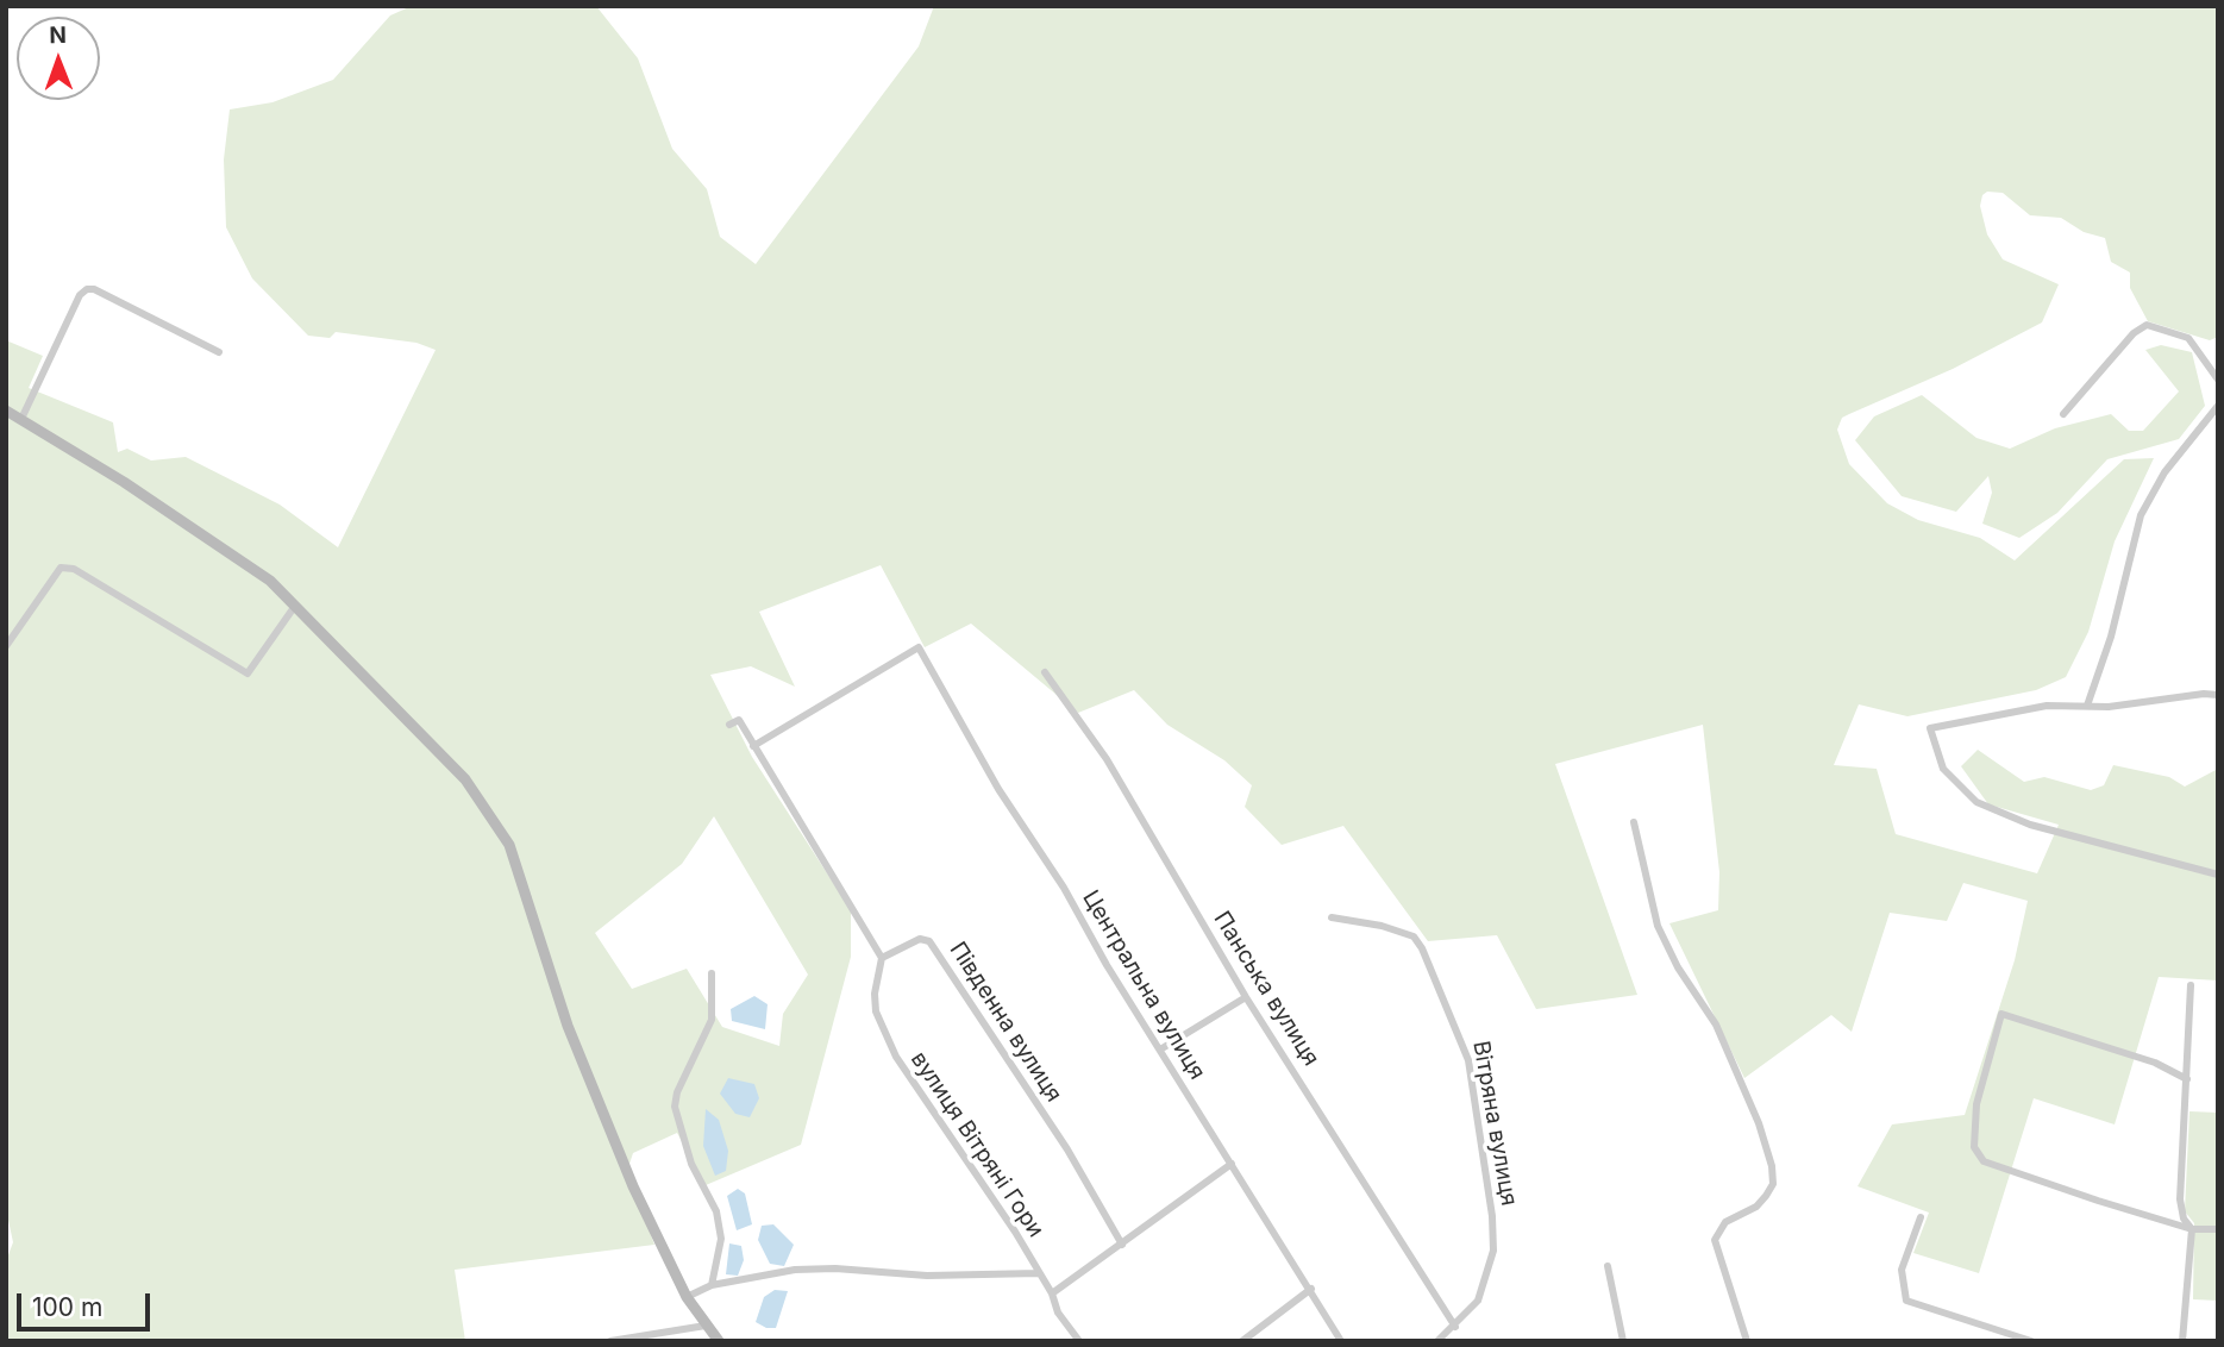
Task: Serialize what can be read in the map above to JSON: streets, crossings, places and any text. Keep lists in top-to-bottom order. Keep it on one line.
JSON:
{"streets":{"street":["Центральна вулиця","Панська вулиця","Південна вулиця","Вітряна вулиця","вулиця Вітряні Гори"]},"crossings":[["Панська вулиця","Вітряна вулиця"],["Південна вулиця","вулиця Вітряні Гори"]],"scale_bar":"100 m","north":"top"}
